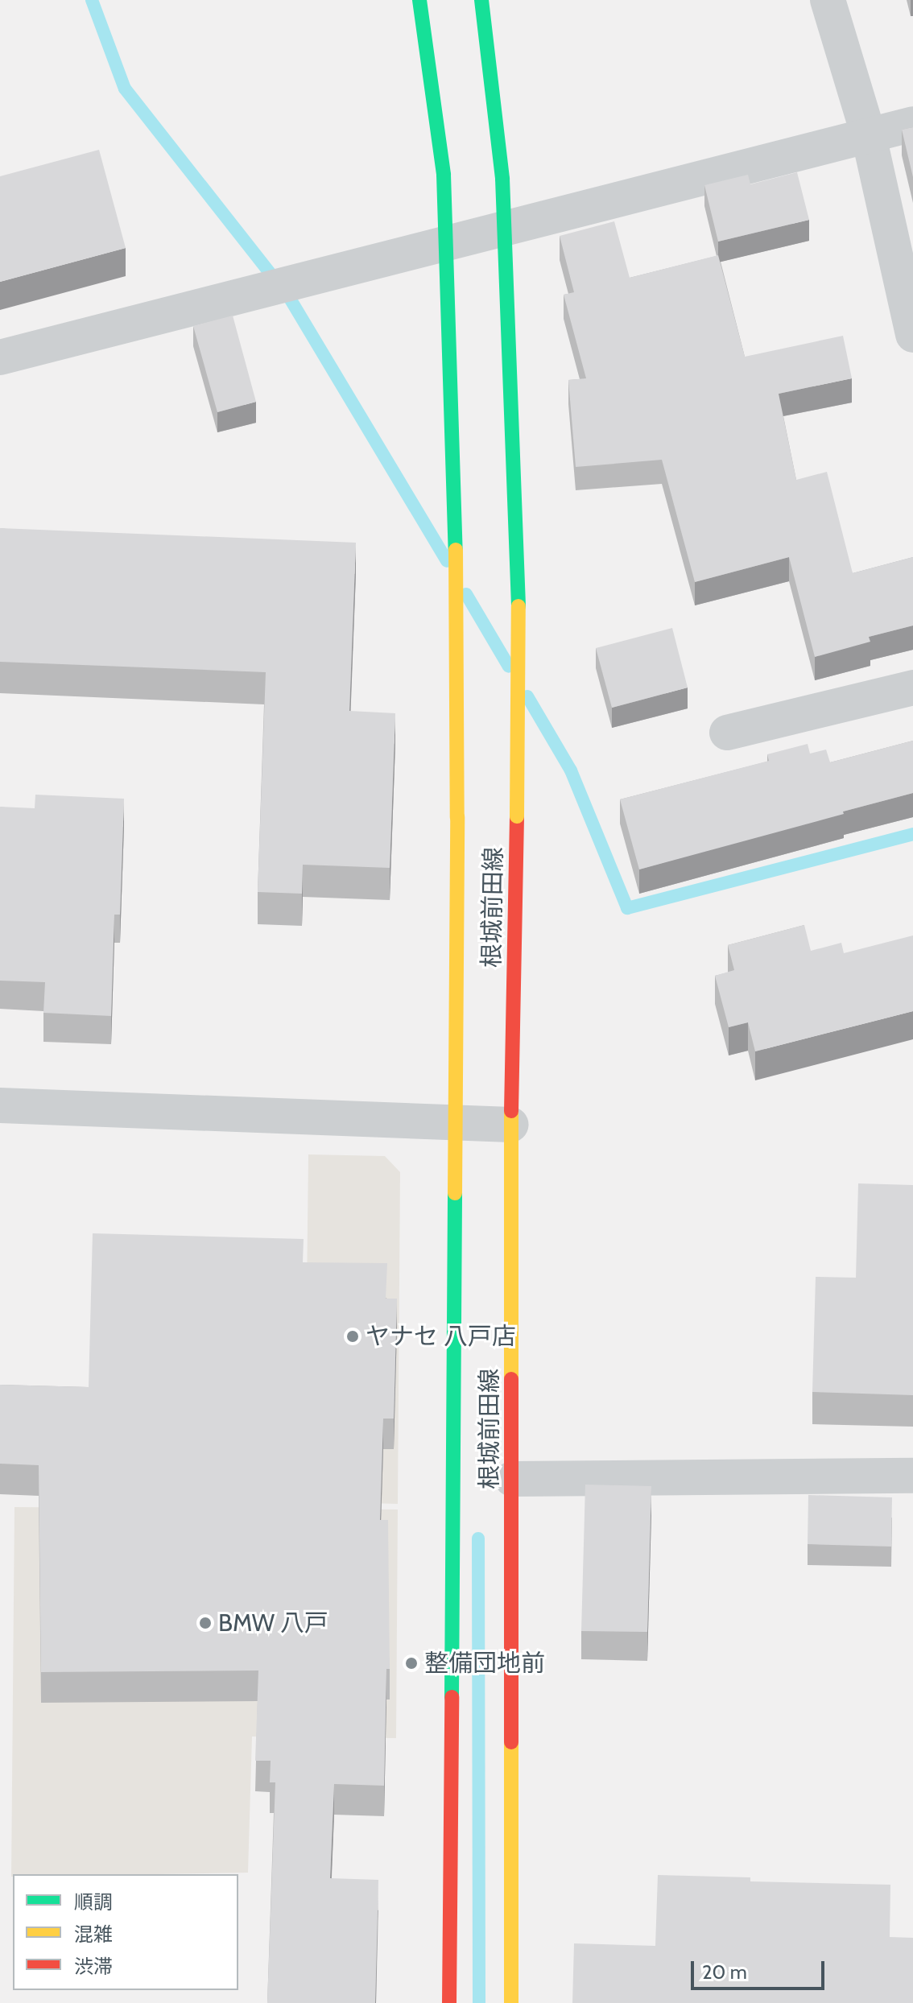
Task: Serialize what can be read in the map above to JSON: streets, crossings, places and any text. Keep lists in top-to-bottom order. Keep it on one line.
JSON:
{"streets":{"street":["根城前田線"]},"places":["ヤナセ 八戸店","BMW 八戸","整備団地前"],"legend":["順調","混雑","渋滞"],"scale_bar":"20 m"}
